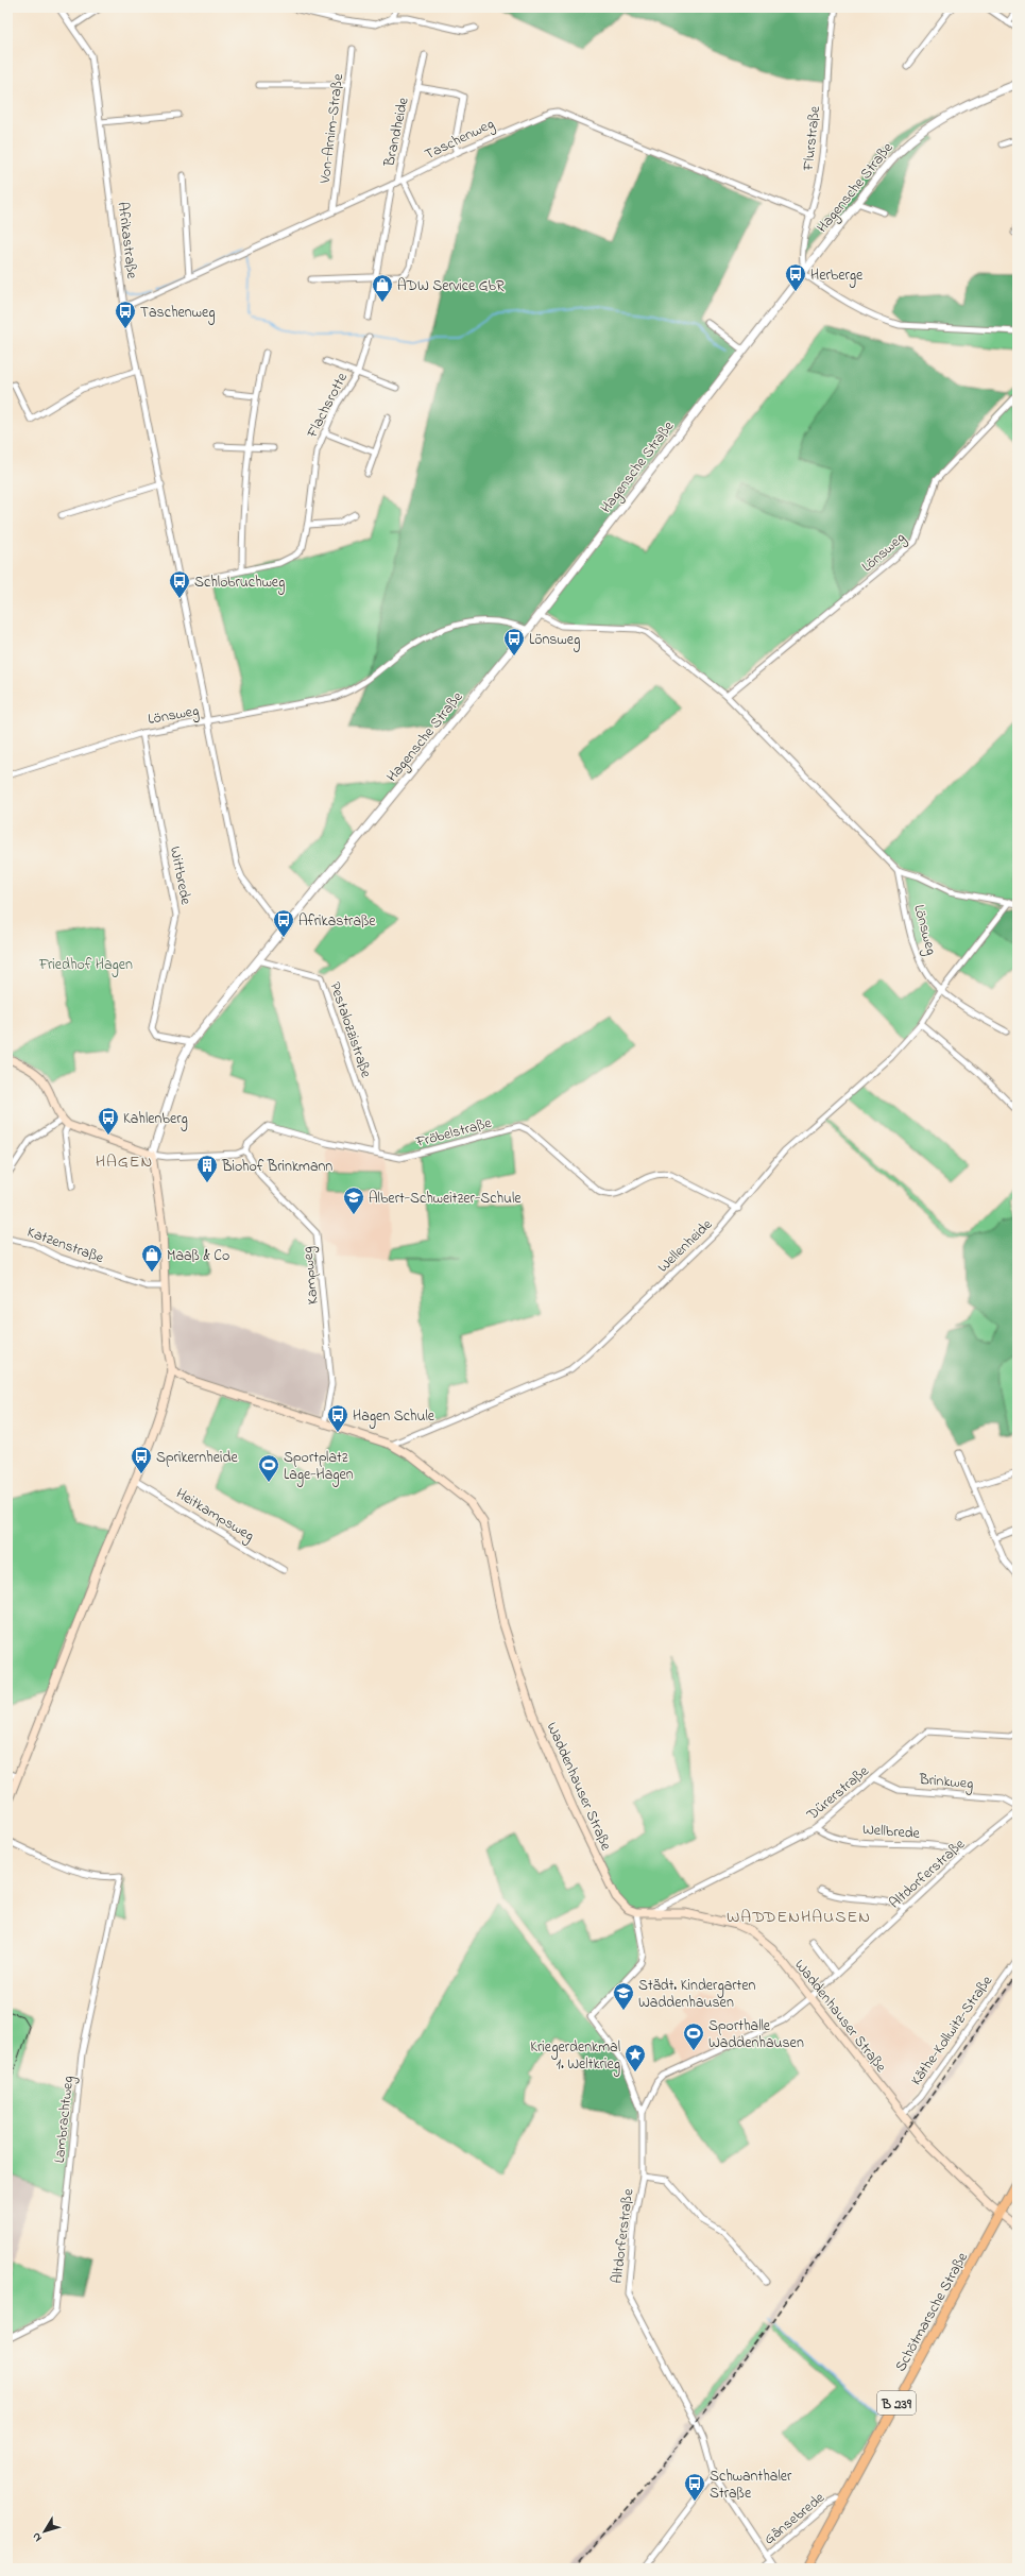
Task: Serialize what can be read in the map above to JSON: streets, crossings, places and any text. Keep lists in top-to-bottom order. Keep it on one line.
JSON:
{"streets":{"main road":["Waddenhauser Straße","Schötmarsche Straße","B 239"],"street":["Von-Arnim-Straße","Brandheide","Taschenweg","Flurstraße","Hagensche Straße","Afrikastraße","Flachsrotte","Lönsweg","Wittbrede","Pestalozzistraße","Fröbelstraße","Katzenstraße","Wellenheide","Kampweg","Heitkampsweg","Brinkweg","Dürerstraße","Wellbrede","Altdorferstraße","Käthe-Kollwitz-Straße","Lambrachtweg","Gänsebrede"]},"crossings":[["Von-Arnim-Straße","Taschenweg"],["Brandheide","Taschenweg"],["Taschenweg","Flurstraße"],["Taschenweg","Afrikastraße"],["Flurstraße","Hagensche Straße"],["Hagensche Straße","Afrikastraße"],["Hagensche Straße","Lönsweg"],["Hagensche Straße","Wittbrede"],["Hagensche Straße","Pestalozzistraße"],["Afrikastraße","Lönsweg"],["Lönsweg","Wittbrede"],["Lönsweg","Wellenheide"],["Pestalozzistraße","Fröbelstraße"],["Fröbelstraße","Wellenheide"],["Fröbelstraße","Kampweg"],["Wellenheide","Waddenhauser Straße"],["Kampweg","Waddenhauser Straße"],["Brinkweg","Dürerstraße"],["Waddenhauser Straße","Dürerstraße"],["Waddenhauser Straße","Altdorferstraße"],["Waddenhauser Straße","Käthe-Kollwitz-Straße"],["Waddenhauser Straße","Schötmarsche Straße"],["Dürerstraße","Wellbrede"],["Wellbrede","Altdorferstraße"],["Altdorferstraße","Gänsebrede"]],"districts":["HAGEN","WADDENHAUSEN"],"parks":["Friedhof Hagen"],"places":{"bus stop":["Herberge","Taschenweg","Schlobruchweg","Lönsweg","Afrikastraße","Kahlenberg","Hagen Schule","Sprikernheide","Schwanthaler Straße"],"shop":["ADW Service GbR","Maaß & Co"],"building":["Biohof Brinkmann"],"school or university":["Albert-Schweitzer-Schule","Städt. Kindergarten Waddenhausen"],"sports":["Sportplatz Lage-Hagen","Sporthalle Waddenhausen"],"place":["Kriegerdenkmal 1. Weltkrieg"]},"north":"bottom left"}
